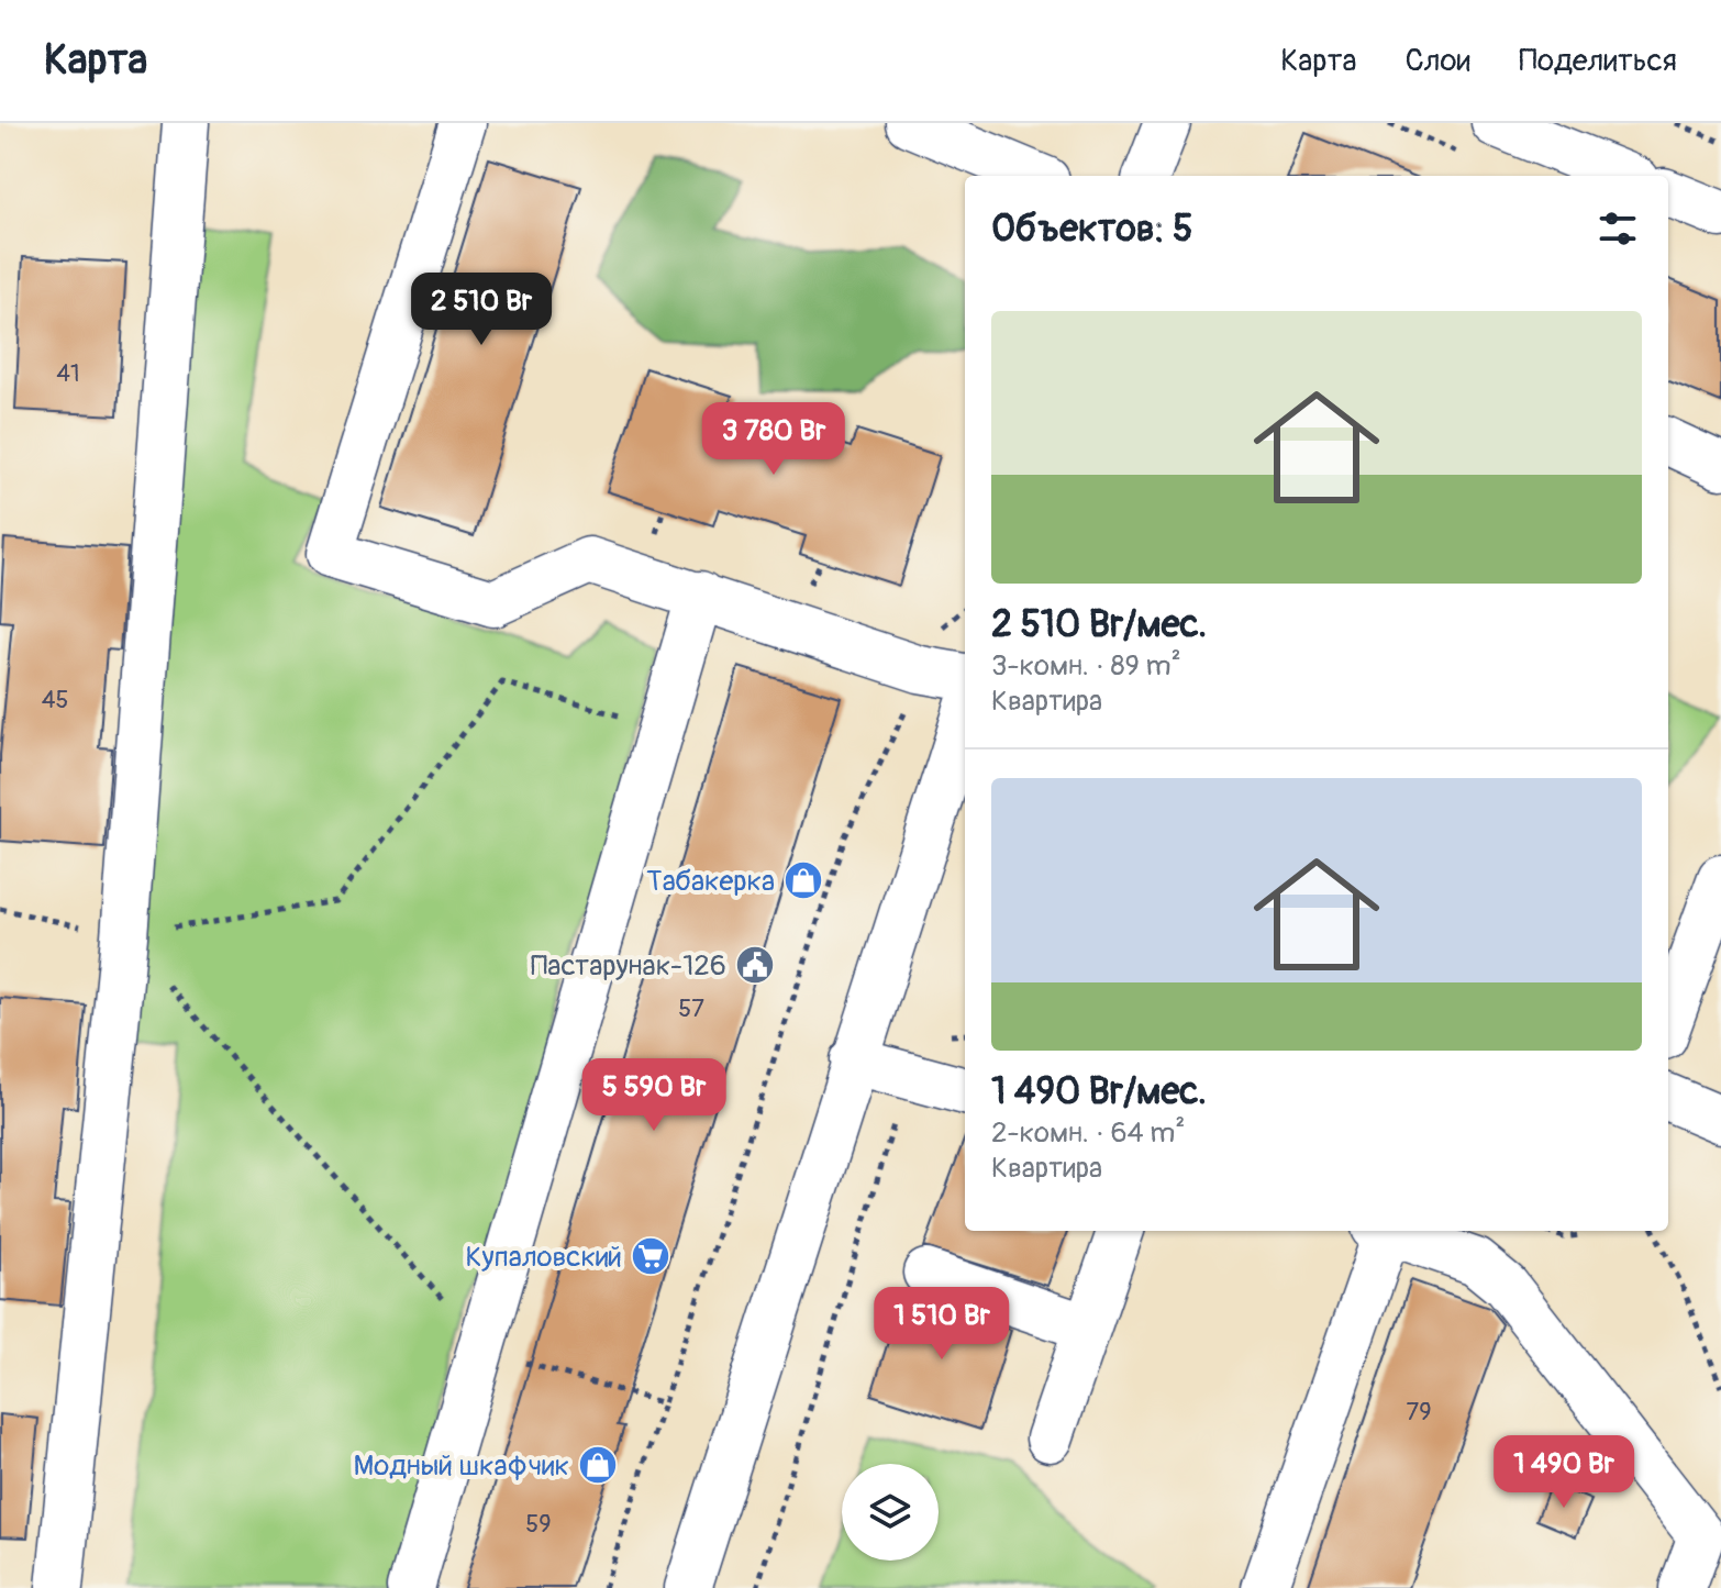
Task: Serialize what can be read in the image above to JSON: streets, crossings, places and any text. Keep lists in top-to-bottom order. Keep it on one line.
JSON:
{"places":{"shop":["Табакерка","Модный шкафчик"],"public building":["Пастарунак-126"],"supermarket":["Купаловский"]},"house_numbers":["41","45","57","79","59"],"page":{"header":"Карта","nav":["Карта","Слои","Поделиться"],"heading":"Объектов: 5","price":["2 510 Br","3 780 Br","5 590 Br","1 510 Br","1 490 Br"],"list":[{"name":"2 510 Br/мес.","note":"3-комн. · 89 m² · Квартира"},{"name":"1 490 Br/мес.","note":"2-комн. · 64 m² · Квартира"}]}}
